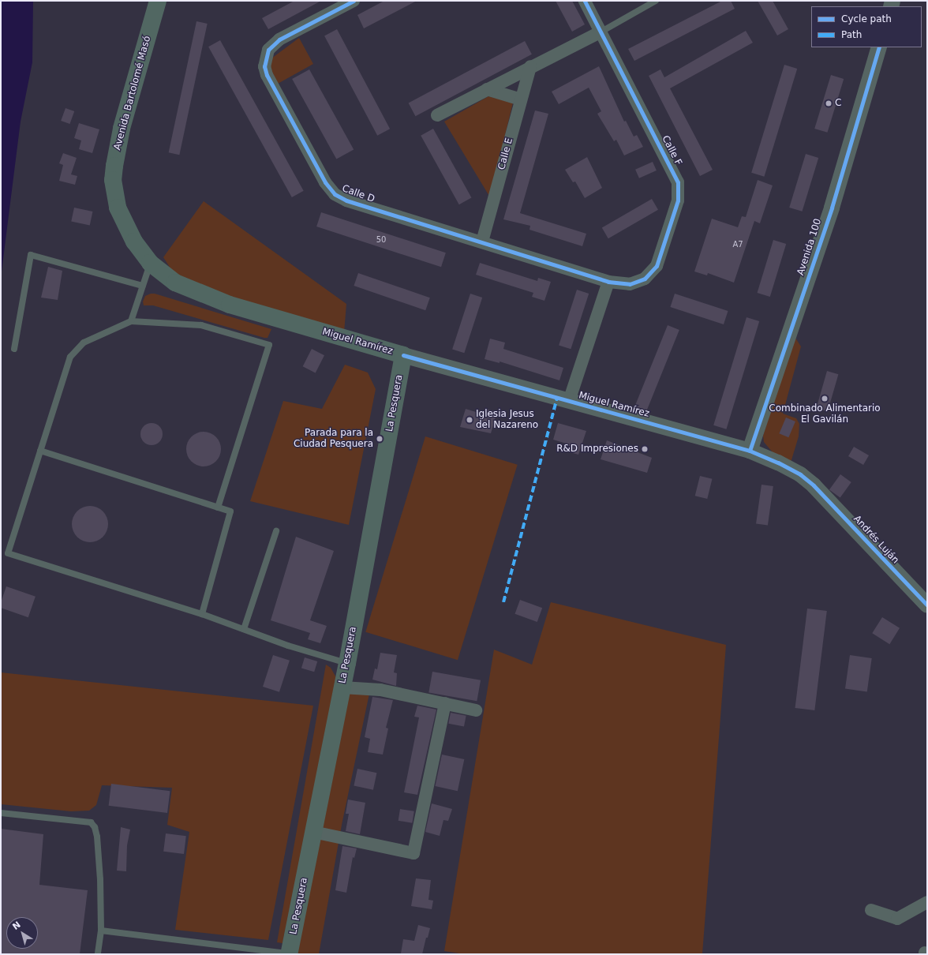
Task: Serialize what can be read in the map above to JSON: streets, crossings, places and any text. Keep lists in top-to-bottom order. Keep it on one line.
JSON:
{"streets":{"main road":["Avenida Bartolomé Masó","Miguel Ramírez","La Pesquera"],"street":["Calle F","Calle E","Calle D","Avenida 100","Andrés Luján"]},"crossings":[["Avenida Bartolomé Masó","Miguel Ramírez"],["Calle F","Calle D"],["Calle E","Calle D"],["Avenida 100","Miguel Ramírez"],["Miguel Ramírez","La Pesquera"],["Miguel Ramírez","Andrés Luján"]],"places":["C","Combinado Alimentario El Gavilán","Iglesia Jesus del Nazareno","Parada para la Ciudad Pesquera","R&D Impresiones"],"house_numbers":["50","A7"],"legend":["Cycle path","Path"],"north":"top left"}
